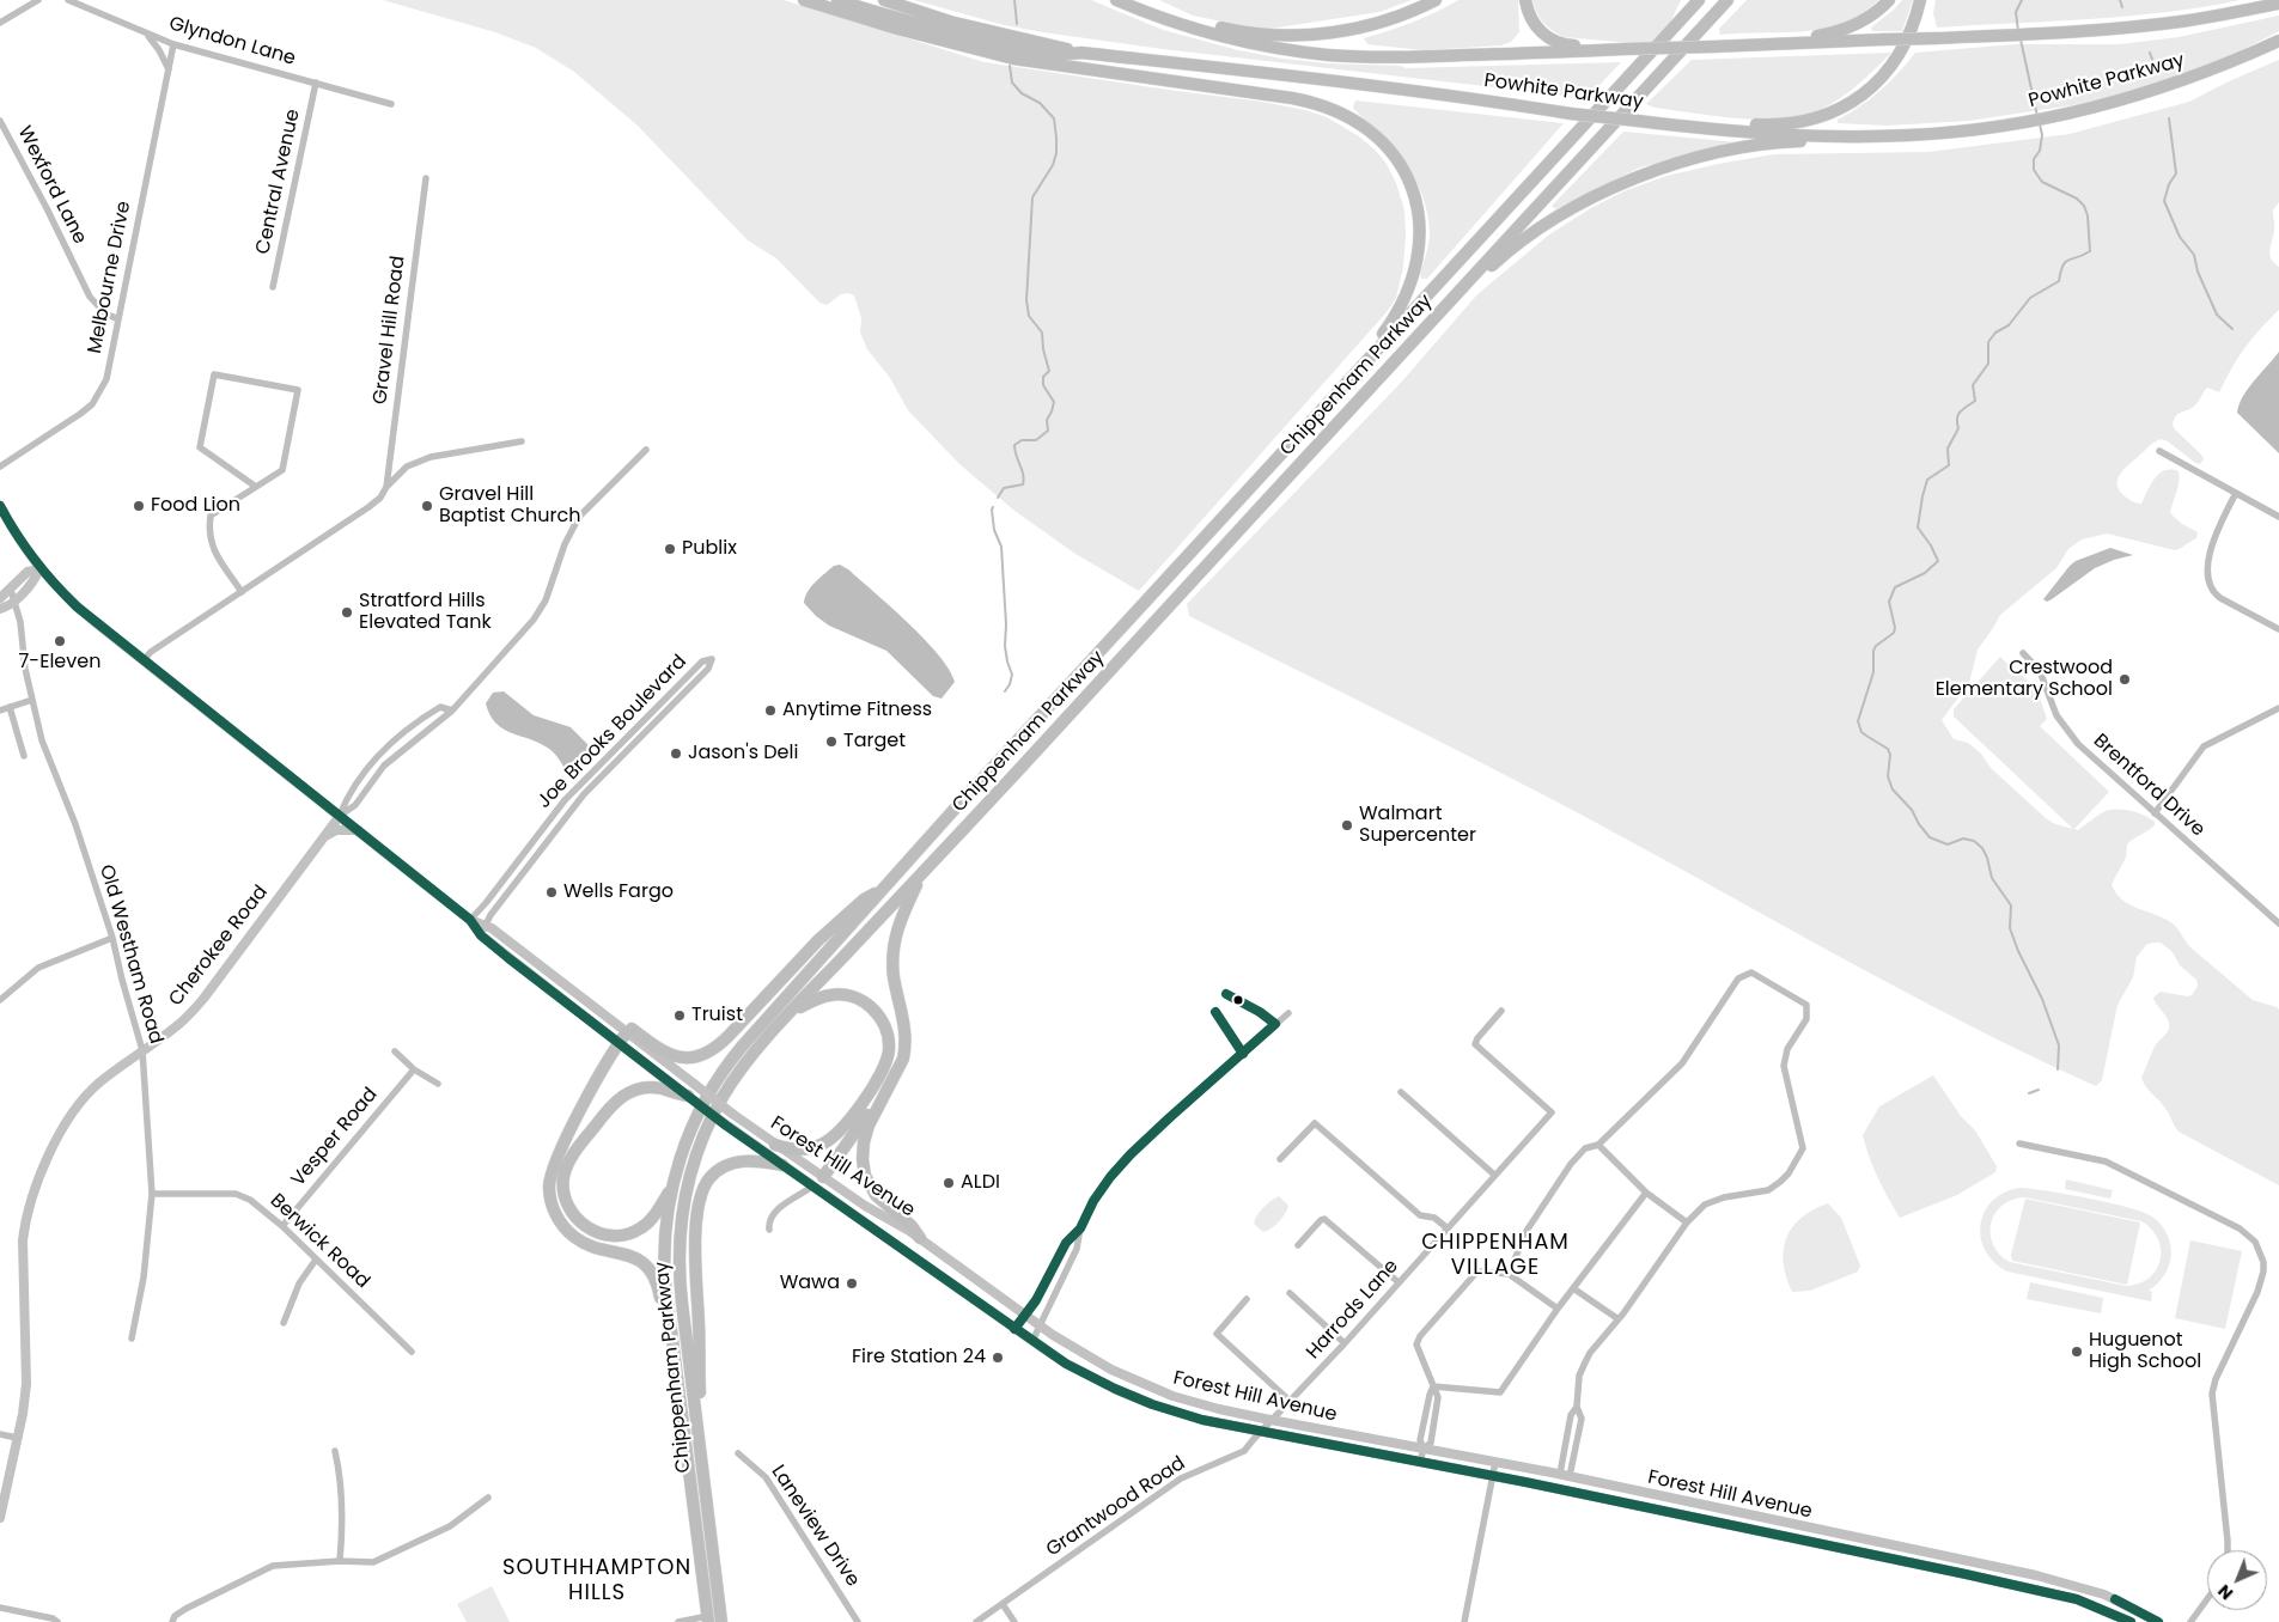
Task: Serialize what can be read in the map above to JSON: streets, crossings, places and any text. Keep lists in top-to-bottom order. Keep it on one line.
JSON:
{"streets":{"highway":["Powhite Parkway","Chippenham Parkway"],"main road":["Cherokee Road","Forest Hill Avenue"],"street":["Glyndon Lane","Central Avenue","Wexford Lane","Melbourne Drive","Gravel Hill Road","Joe Brooks Boulevard","Brentford Drive","Old Westham Road","Vesper Road","Berwick Road","Harrods Lane","Grantwood Road","Laneview Drive"]},"crossings":[["Glyndon Lane","Central Avenue"],["Glyndon Lane","Melbourne Drive"],["Wexford Lane","Melbourne Drive"],["Joe Brooks Boulevard","Forest Hill Avenue"],["Cherokee Road","Old Westham Road"],["Cherokee Road","Forest Hill Avenue"],["Old Westham Road","Berwick Road"],["Vesper Road","Berwick Road"],["Forest Hill Avenue","Harrods Lane"],["Forest Hill Avenue","Grantwood Road"],["Harrods Lane","Grantwood Road"]],"districts":["CHIPPENHAM VILLAGE","SOUTHHAMPTON HILLS"],"places":["Food Lion","Gravel Hill Baptist Church","Publix","Stratford Hills Elevated Tank","7-Eleven","Crestwood Elementary School","Anytime Fitness","Target","Jason's Deli","Walmart Supercenter","Wells Fargo","Truist","ALDI","Wawa","Huguenot High School","Fire Station 24"],"north":"bottom left"}
